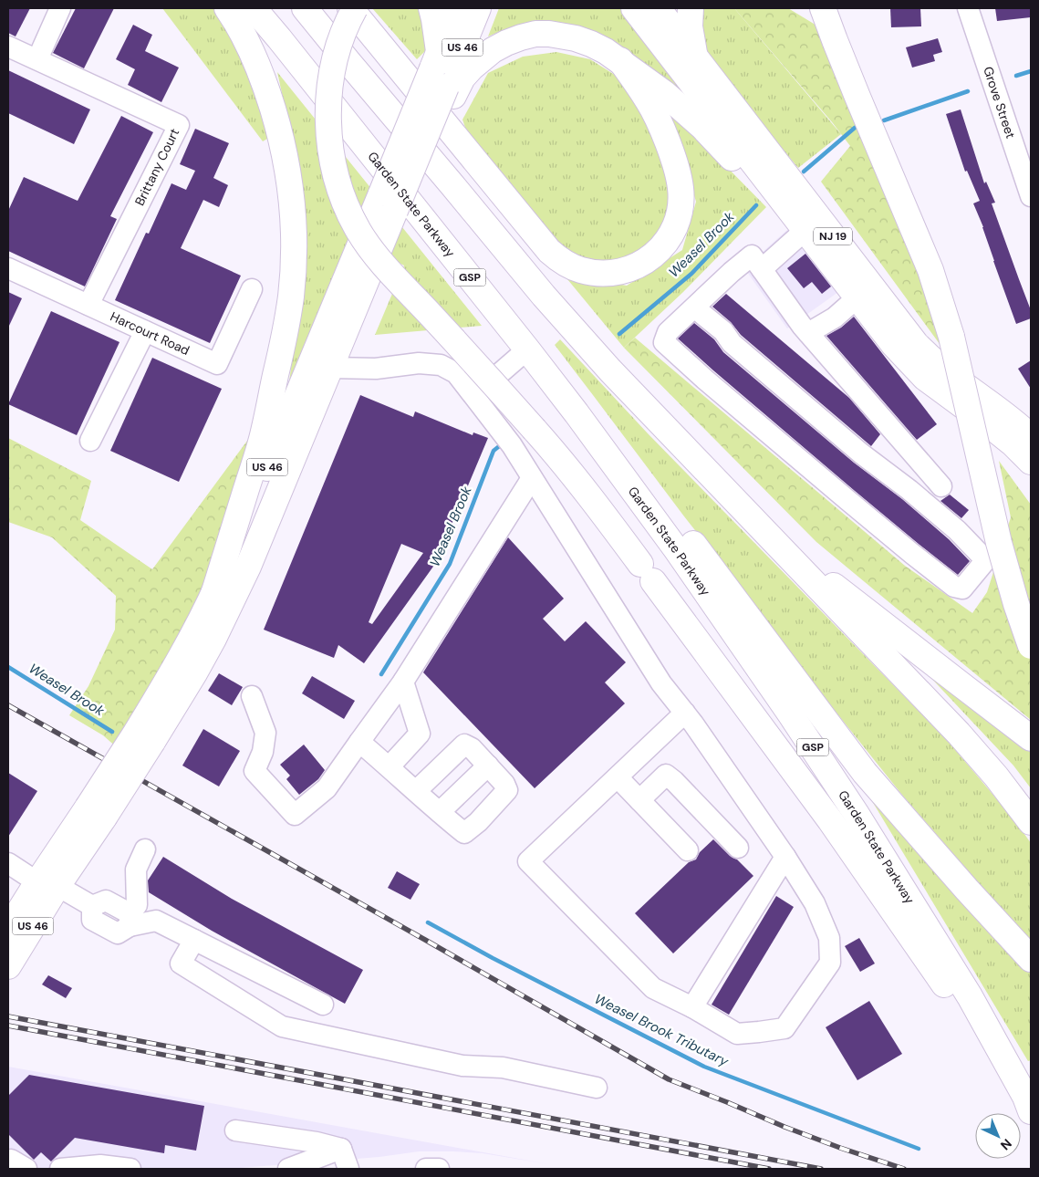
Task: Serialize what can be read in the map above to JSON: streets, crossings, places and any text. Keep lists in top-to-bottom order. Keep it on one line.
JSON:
{"streets":{"highway":["US 46","Garden State Parkway","NJ 19","GSP"],"street":["Grove Street","Brittany Court","Harcourt Road"]},"crossings":[["Brittany Court","Harcourt Road"]],"water":["Weasel Brook","Weasel Brook Tributary"],"north":"bottom right"}
